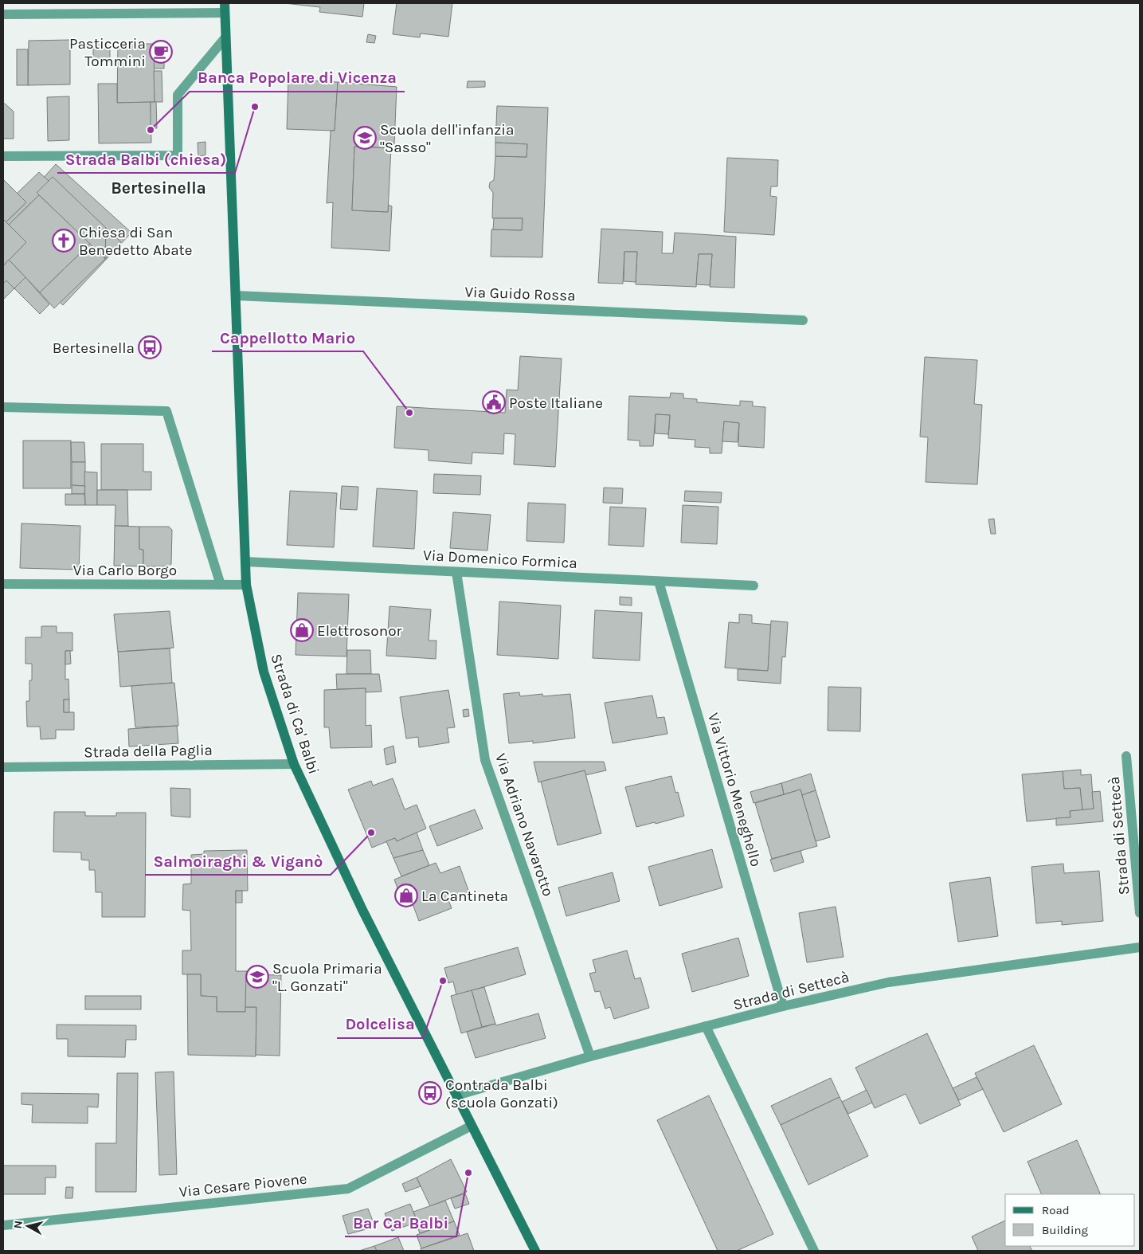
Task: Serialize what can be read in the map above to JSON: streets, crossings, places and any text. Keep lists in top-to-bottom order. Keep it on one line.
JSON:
{"streets":{"main road":["Strada di Ca' Balbi"],"street":["Via Guido Rossa","Via Domenico Formica","Via Carlo Borgo","Strada della Paglia","Via Vittorio Meneghello","Via Adriano Navarotto","Strada di Settecà","Via Cesare Piovene"]},"crossings":[["Via Guido Rossa","Strada di Ca' Balbi"],["Via Domenico Formica","Strada di Ca' Balbi"],["Via Domenico Formica","Via Vittorio Meneghello"],["Via Domenico Formica","Via Adriano Navarotto"],["Via Carlo Borgo","Strada di Ca' Balbi"],["Strada di Ca' Balbi","Strada della Paglia"],["Strada di Ca' Balbi","Strada di Settecà"],["Strada di Ca' Balbi","Via Cesare Piovene"],["Via Vittorio Meneghello","Strada di Settecà"],["Via Adriano Navarotto","Strada di Settecà"]],"districts":["Bertesinella"],"places":{"cafe":["Pasticceria Tommini"],"other":["Strada Balbi (chiesa)","Banca Popolare di Vicenza","Cappellotto Mario","Salmoiraghi & Viganò","Dolcelisa","Bar Ca' Balbi"],"school or university":["Scuola dell'infanzia \"Sasso\"","Scuola Primaria \"L. Gonzati\""],"church":["Chiesa di San Benedetto Abate"],"bus stop":["Bertesinella","Contrada Balbi (scuola Gonzati)"],"public building":["Poste Italiane"],"shop":["Elettrosonor","La Cantineta"]},"legend":["Road","Building"],"north":"left"}
